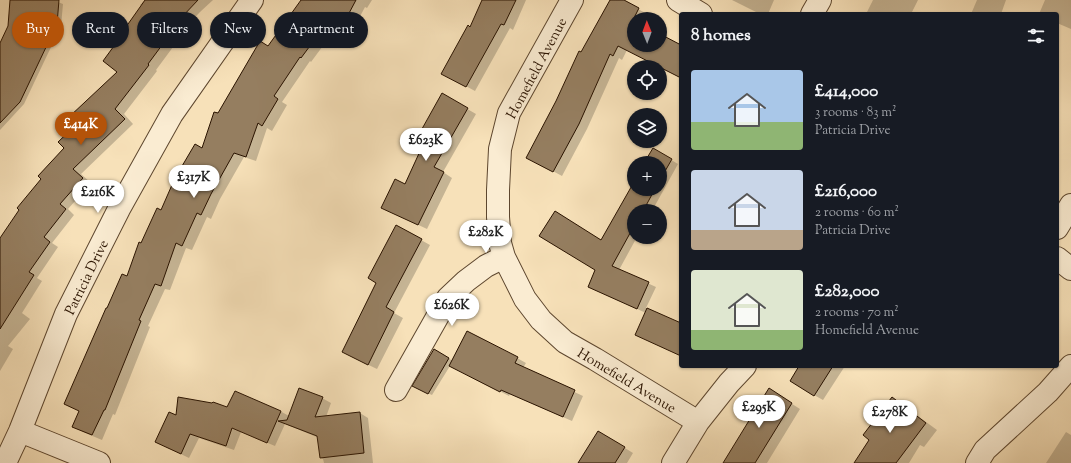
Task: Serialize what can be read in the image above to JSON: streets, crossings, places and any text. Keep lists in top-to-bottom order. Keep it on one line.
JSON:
{"streets":{"street":["Homefield Avenue","Patricia Drive"]},"north":"top","page":{"map_buttons":["+","−"],"chip":["Buy","Rent","Filters","New","Apartment"],"heading":"8 homes","list":[{"name":"£414,000","note":"3 rooms · 83 m² · Patricia Drive"},{"name":"£216,000","note":"2 rooms · 60 m² · Patricia Drive"},{"name":"£282,000","note":"2 rooms · 70 m² · Homefield Avenue"}],"price":["£414K","£623K","£317K","£216K","£282K","£626K","£295K","£278K"]}}
